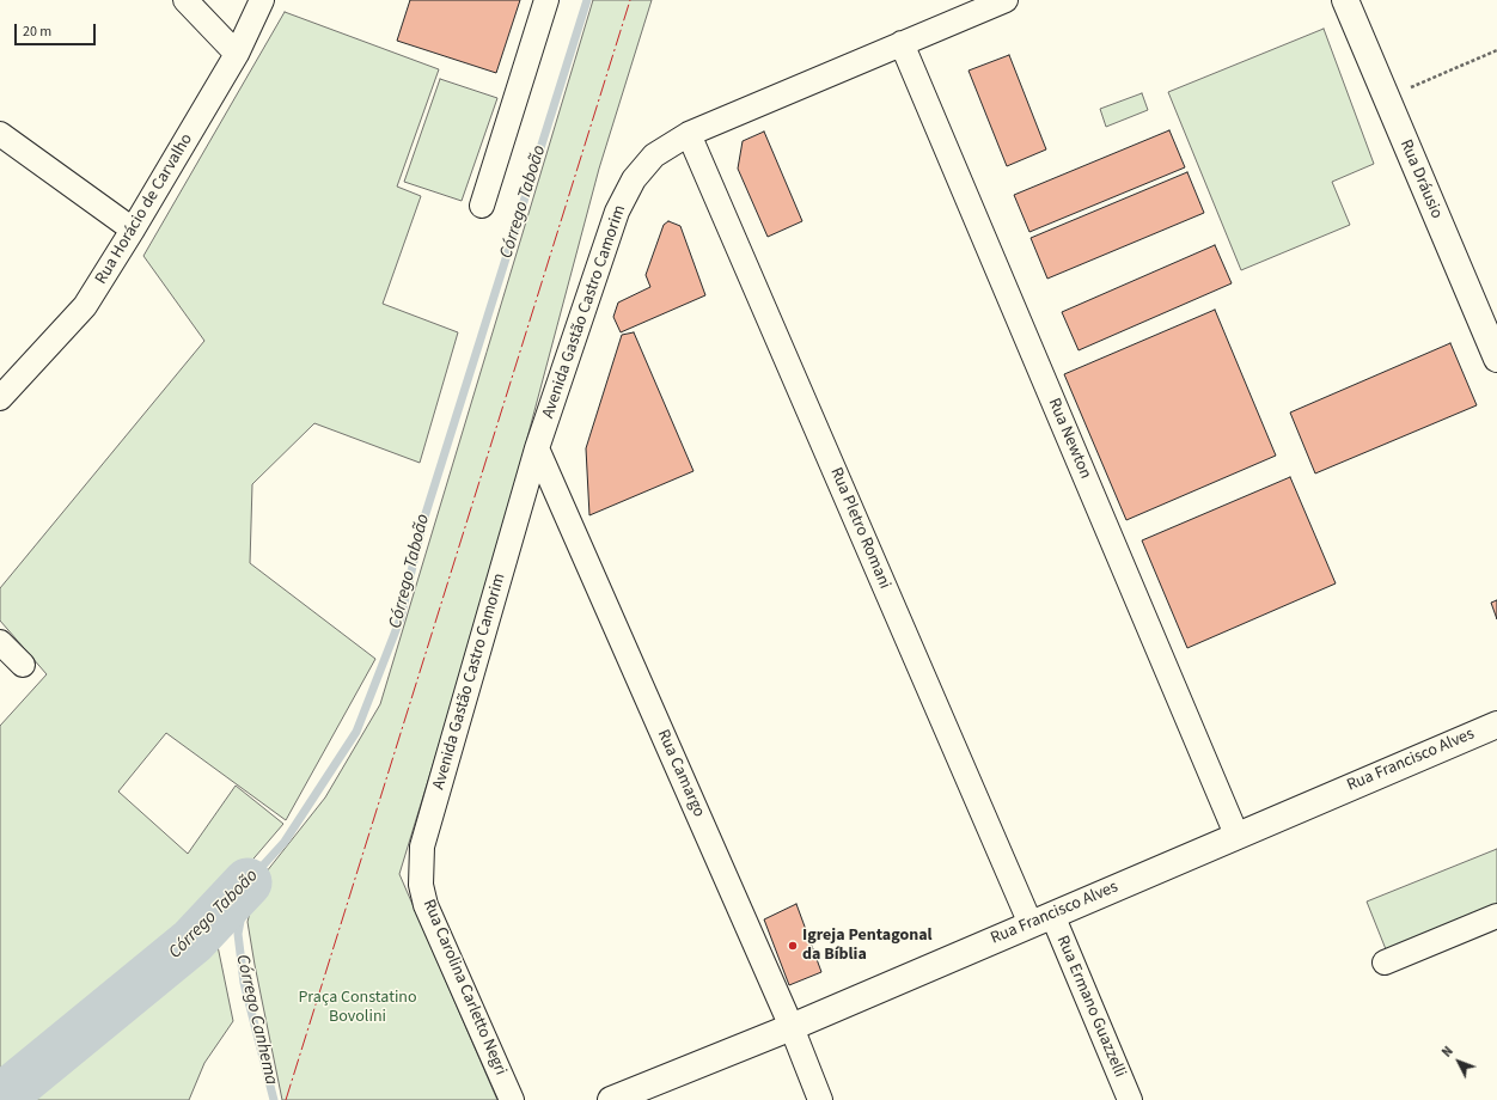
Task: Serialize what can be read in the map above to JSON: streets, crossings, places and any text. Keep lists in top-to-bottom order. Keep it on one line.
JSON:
{"streets":{"street":["Rua Dráusio","Rua Horácio de Carvalho","Avenida Gastão Castro Camorim","Rua Newton","Rua Pletro Romani","Rua Francisco Alves","Rua Camargo","Rua Carolina Carletto Negri","Rua Ermano Guazzelli"]},"crossings":[["Avenida Gastão Castro Camorim","Rua Newton"],["Avenida Gastão Castro Camorim","Rua Pletro Romani"],["Avenida Gastão Castro Camorim","Rua Camargo"],["Avenida Gastão Castro Camorim","Rua Carolina Carletto Negri"],["Rua Newton","Rua Francisco Alves"],["Rua Pletro Romani","Rua Francisco Alves"],["Rua Pletro Romani","Rua Ermano Guazzelli"],["Rua Francisco Alves","Rua Camargo"],["Rua Francisco Alves","Rua Ermano Guazzelli"]],"water":["Córrego Taboão","Córrego Canhema"],"parks":["Praça Constatino Bovolini"],"places":["Igreja Pentagonal da Bíblia"],"scale_bar":"20 m","north":"top left"}
